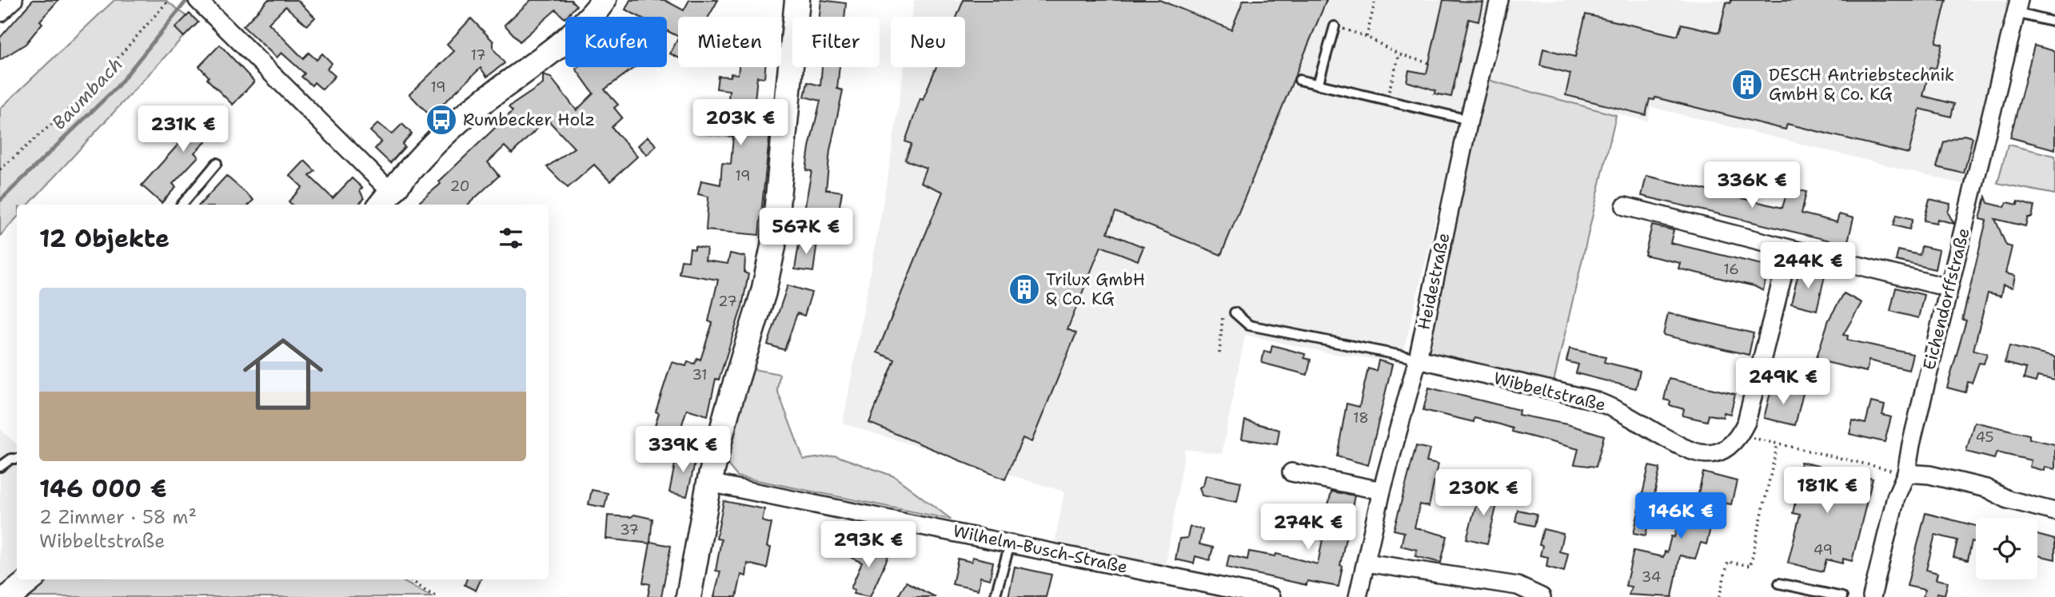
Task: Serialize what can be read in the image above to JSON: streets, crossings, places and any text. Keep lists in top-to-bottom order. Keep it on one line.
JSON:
{"streets":{"street":["Heidestraße","Eichendorffstraße","Wibbeltstraße","Wilhelm-Busch-Straße"]},"crossings":[["Heidestraße","Wibbeltstraße"]],"water":["Baumbach"],"places":{"building":["DESCH Antriebstechnik GmbH & Co. KG","Trilux GmbH & Co. KG"],"bus stop":["Rumbecker Holz"]},"house_numbers":["17","19","19","20","16","27","31","18","45","37","49","34"],"page":{"chip":["Kaufen","Mieten","Filter","Neu"],"price":["203K €","231K €","336K €","567K €","244K €","249K €","339K €","181K €","230K €","146K €","274K €","293K €"],"heading":"12 Objekte","list":[{"name":"146 000 €","note":"2 Zimmer · 58 m² · Wibbeltstraße"}]}}
